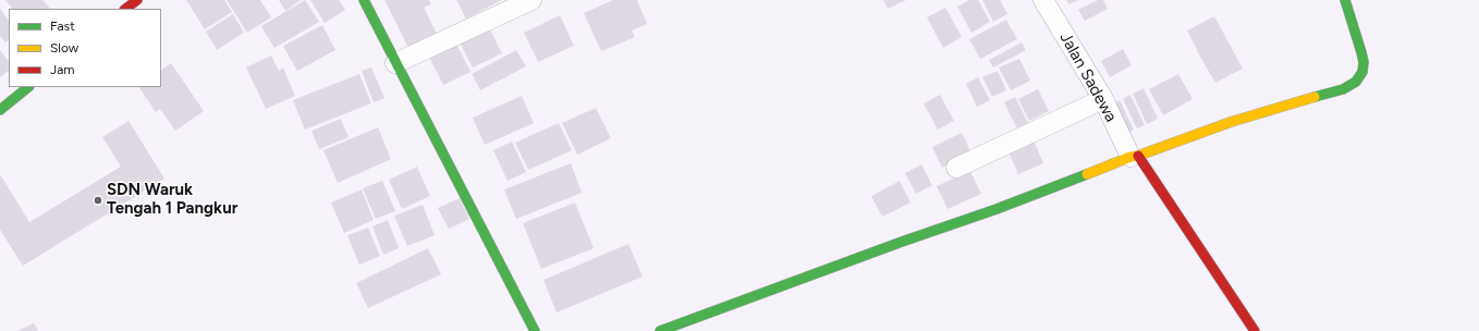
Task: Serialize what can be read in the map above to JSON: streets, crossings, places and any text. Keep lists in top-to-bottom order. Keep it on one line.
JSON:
{"streets":{"street":["Jalan Sadewa"]},"places":["SDN Waruk Tengah 1 Pangkur"],"legend":["Fast","Slow","Jam"]}
